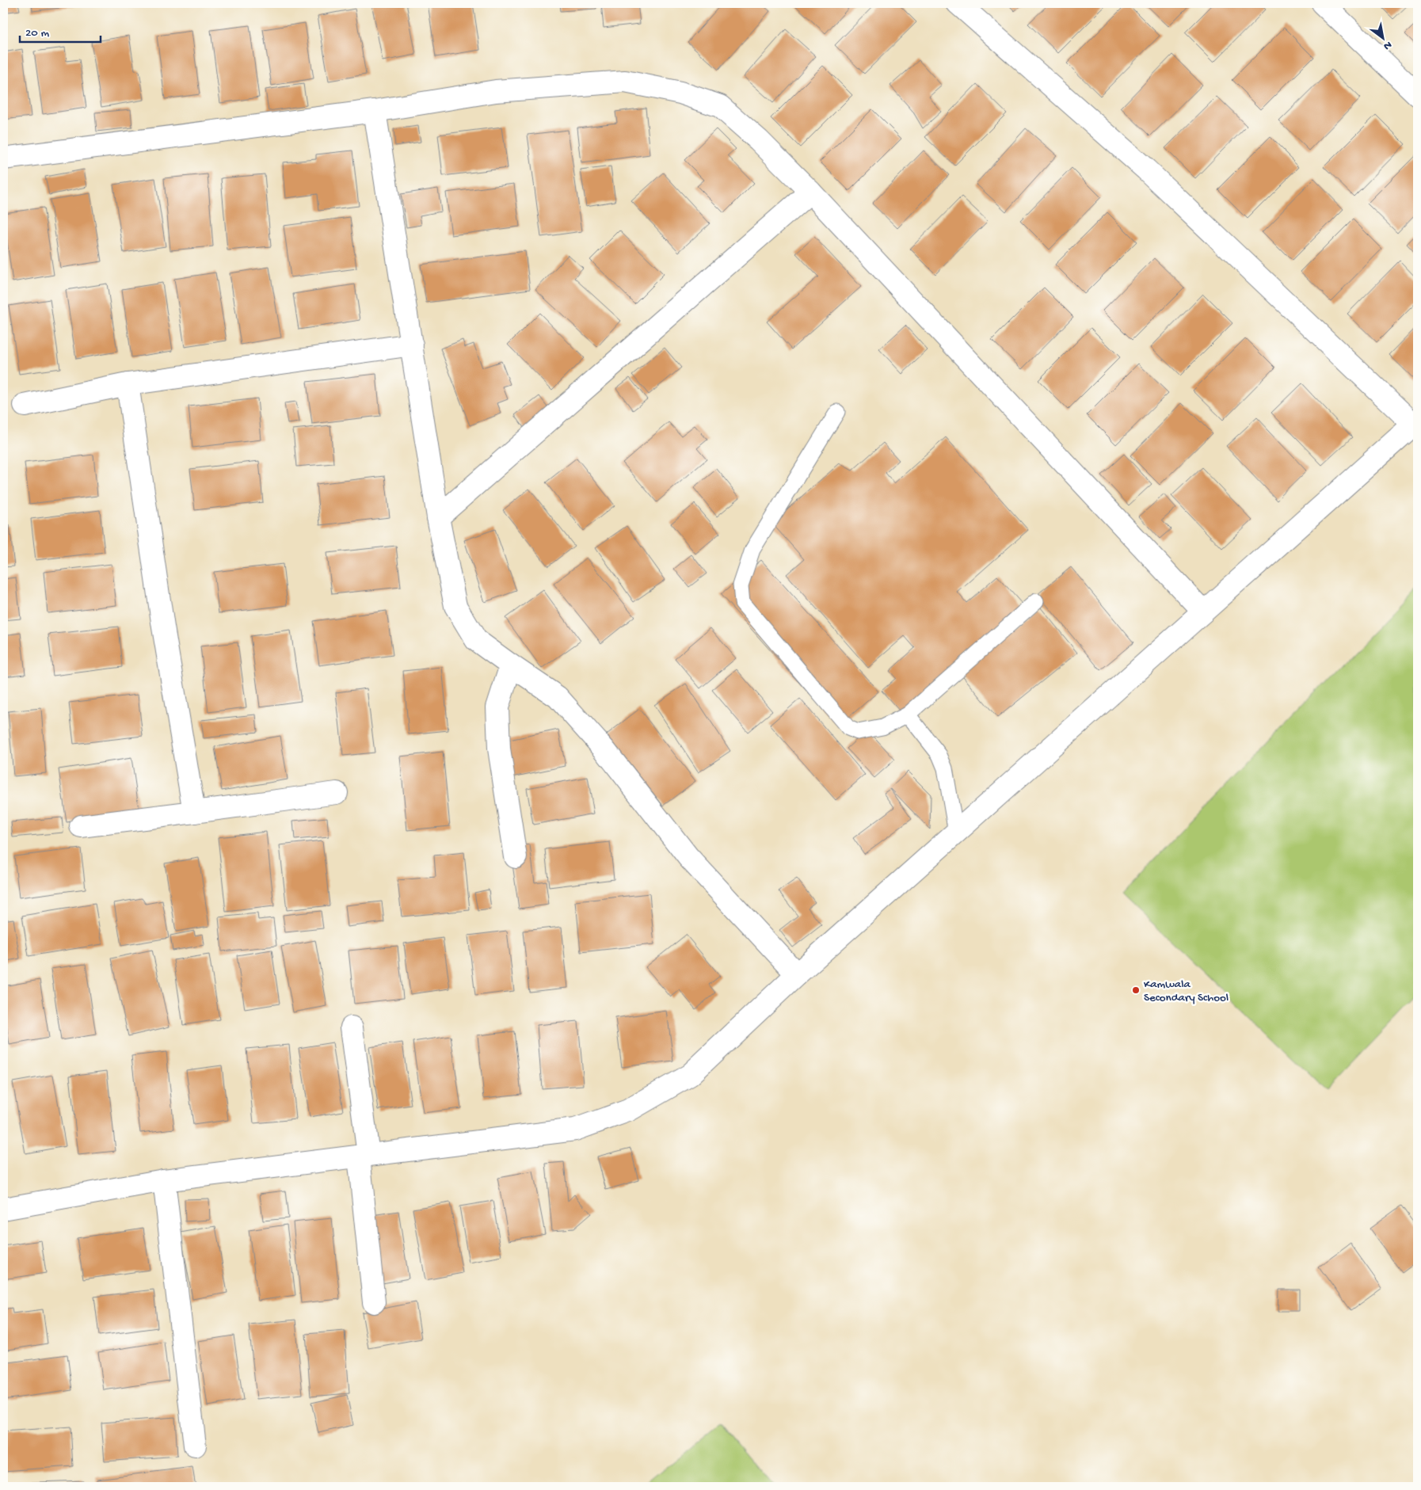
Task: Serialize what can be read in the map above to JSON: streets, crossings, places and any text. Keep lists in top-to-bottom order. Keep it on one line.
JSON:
{"places":["Kamwala Secondary School"],"scale_bar":"20 m","north":"bottom right"}
